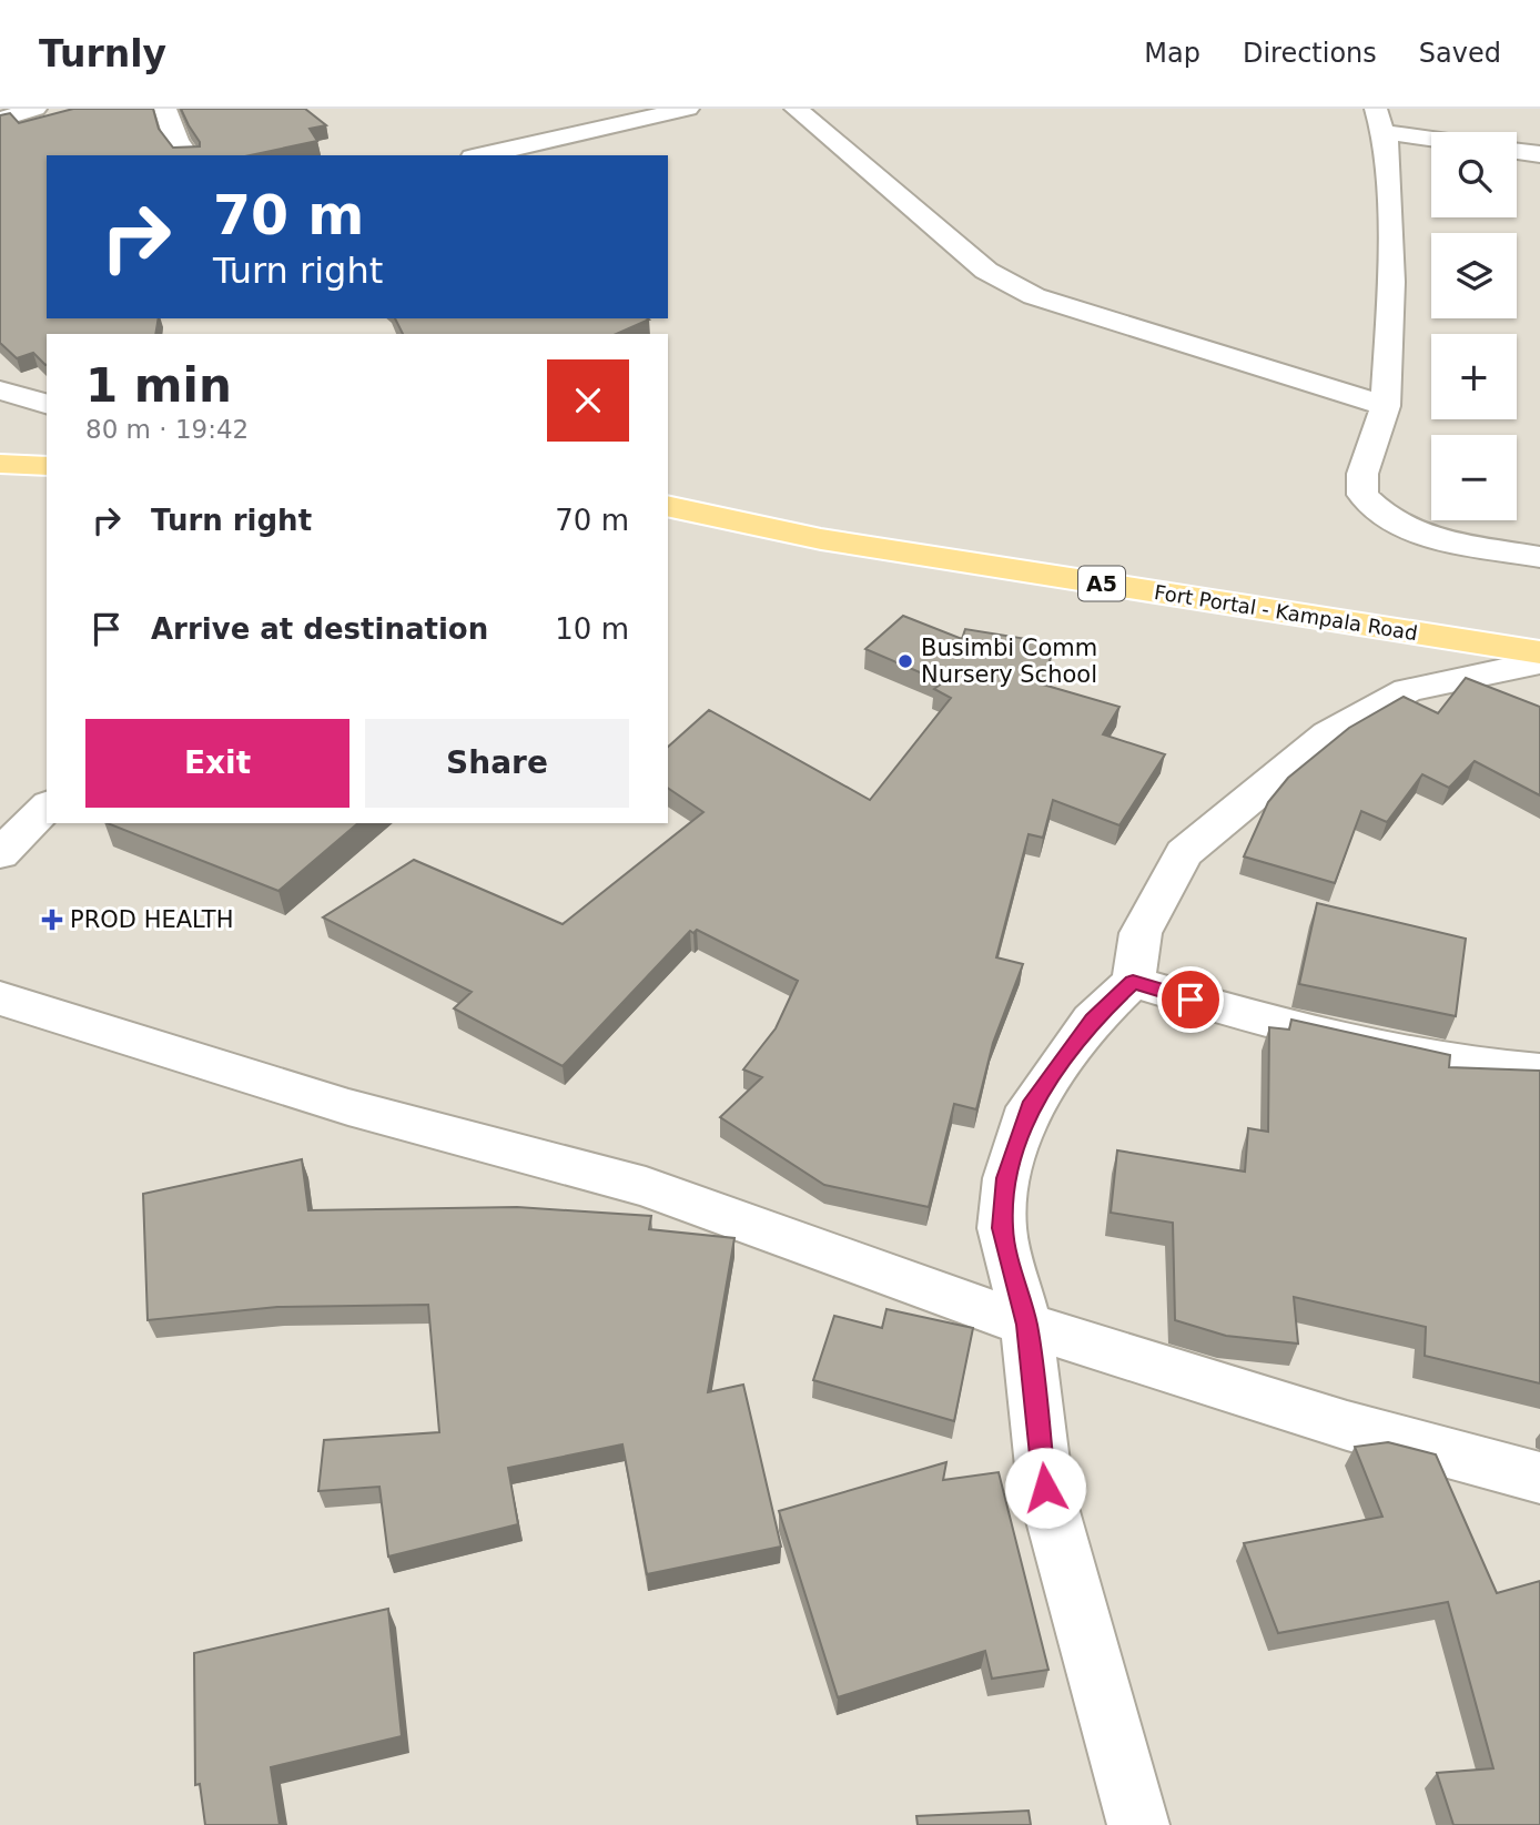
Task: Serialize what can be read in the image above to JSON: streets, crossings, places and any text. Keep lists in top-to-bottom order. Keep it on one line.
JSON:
{"streets":{"main road":["A5","Fort Portal - Kampala Road"]},"places":{"other":["Busimbi Comm Nursery School"],"health":["PROD HEALTH"]},"page":{"header":"Turnly","nav":["Map","Directions","Saved"],"map_buttons":["+","−"],"turn":["70 m","Turn right"],"heading":["1 min","80 m · 19:42"],"list":[{"name":"Turn right","value":"70 m"},{"name":"Arrive at destination","value":"10 m"}],"buttons":["Exit","Share"]}}
